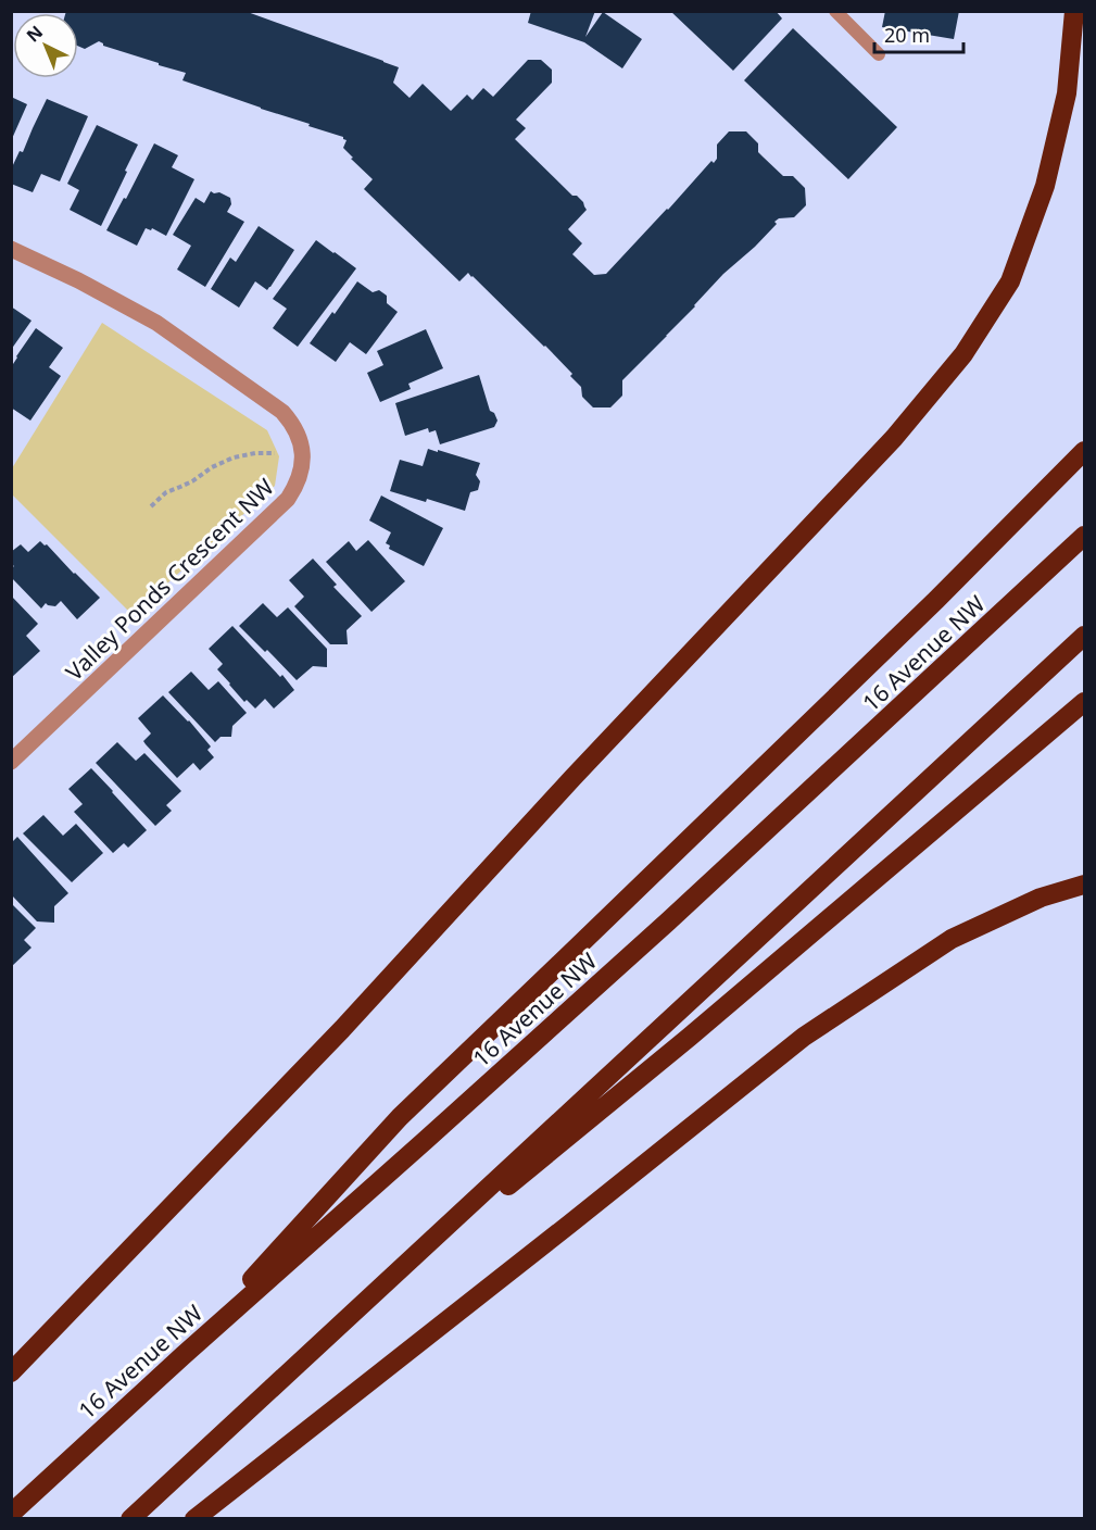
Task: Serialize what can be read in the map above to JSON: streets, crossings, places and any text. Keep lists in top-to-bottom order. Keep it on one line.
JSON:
{"streets":{"highway":["16 Avenue NW"],"street":["Valley Ponds Crescent NW"]},"scale_bar":"20 m","north":"top left"}
